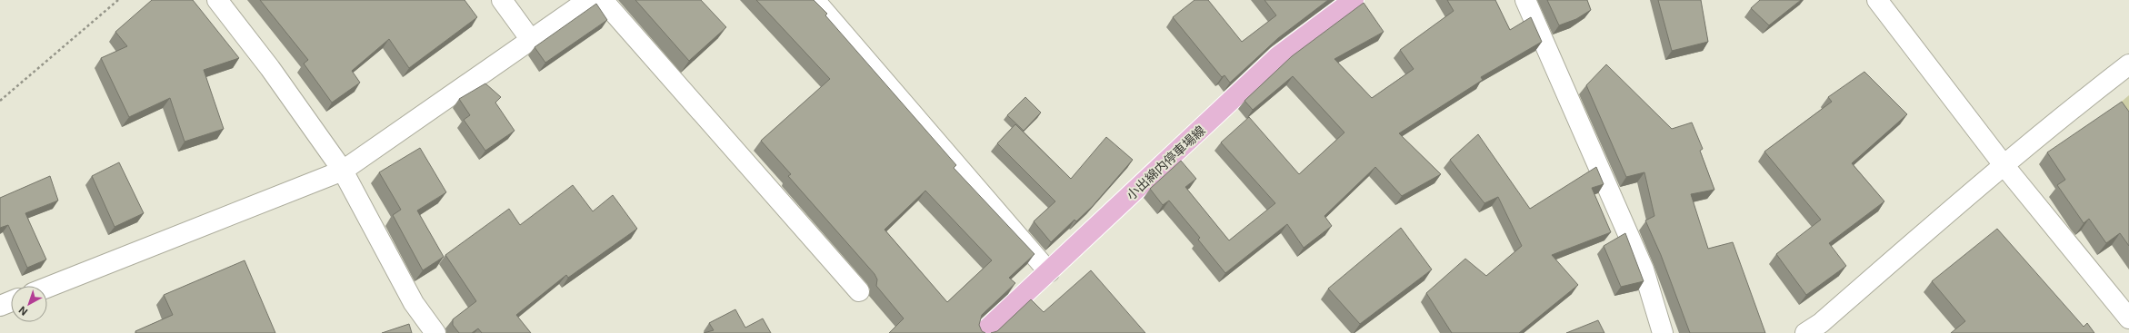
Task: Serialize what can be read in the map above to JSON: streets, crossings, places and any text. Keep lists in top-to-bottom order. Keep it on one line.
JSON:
{"streets":{"main road":["小出綿内停車場線"]},"north":"bottom left"}
